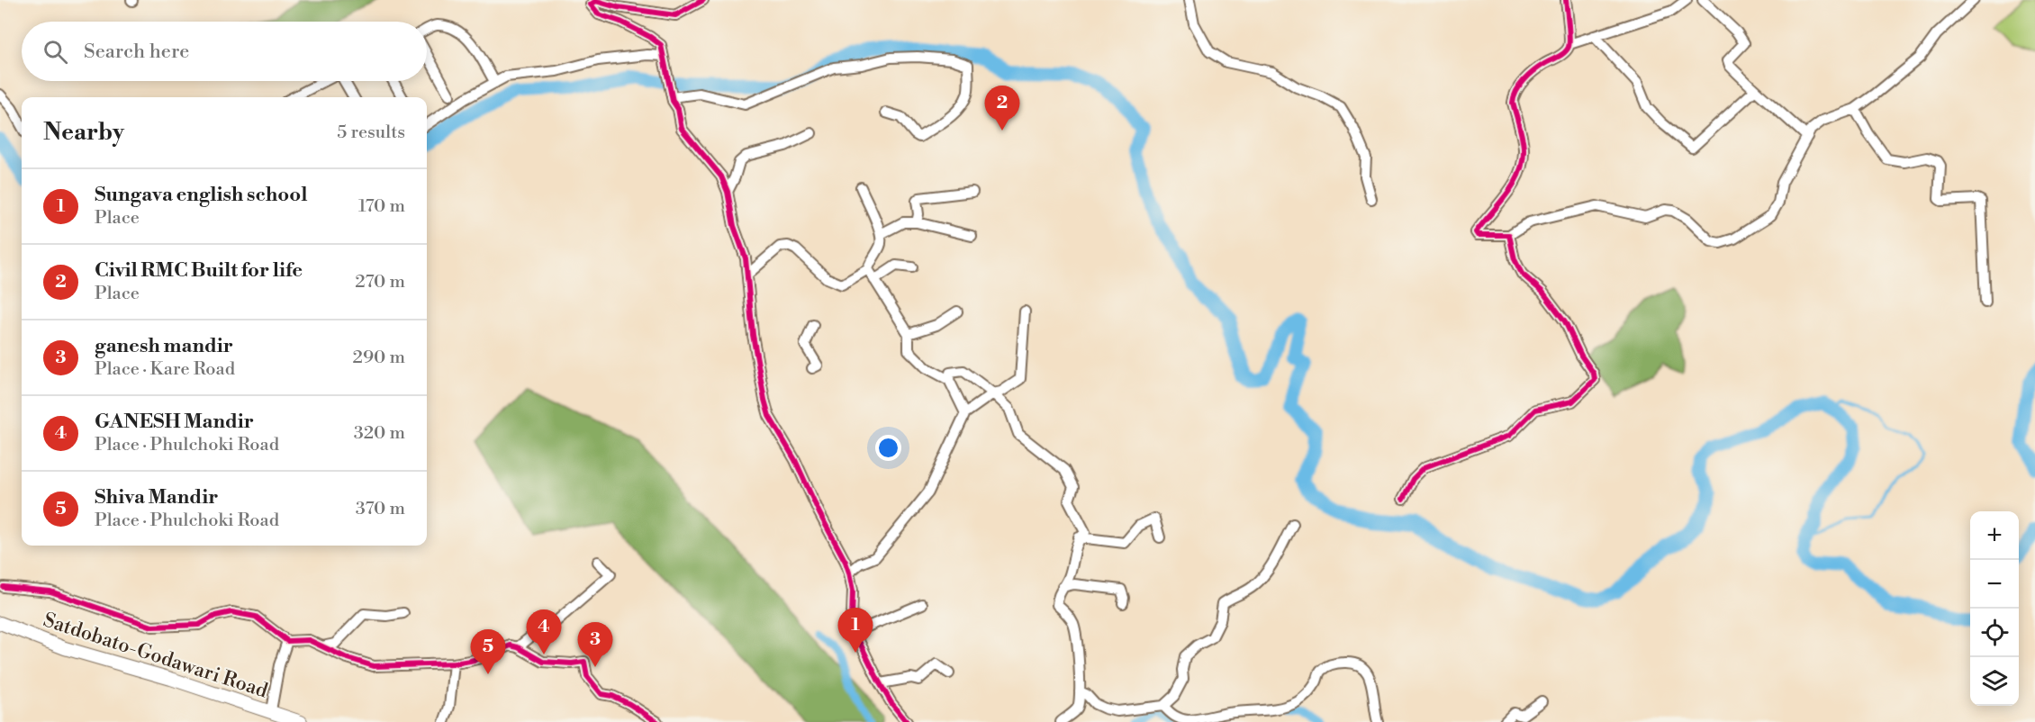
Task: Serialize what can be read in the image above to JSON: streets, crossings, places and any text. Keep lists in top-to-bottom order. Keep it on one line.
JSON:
{"streets":{"street":["Satdobato-Godawari Road"]},"page":{"search":"Search here","pins":["2","1","4","3","5"],"heading":["Nearby","5 results"],"list":[{"mark":"1","name":"Sungava english school","note":"Place","value":"170 m"},{"mark":"2","name":"Civil RMC Built for life","note":"Place","value":"270 m"},{"mark":"3","name":"ganesh mandir","note":"Place · Kare Road","value":"290 m"},{"mark":"4","name":"GANESH Mandir","note":"Place · Phulchoki Road","value":"320 m"},{"mark":"5","name":"Shiva Mandir","note":"Place · Phulchoki Road","value":"370 m"}],"map_buttons":["+","−"]}}
